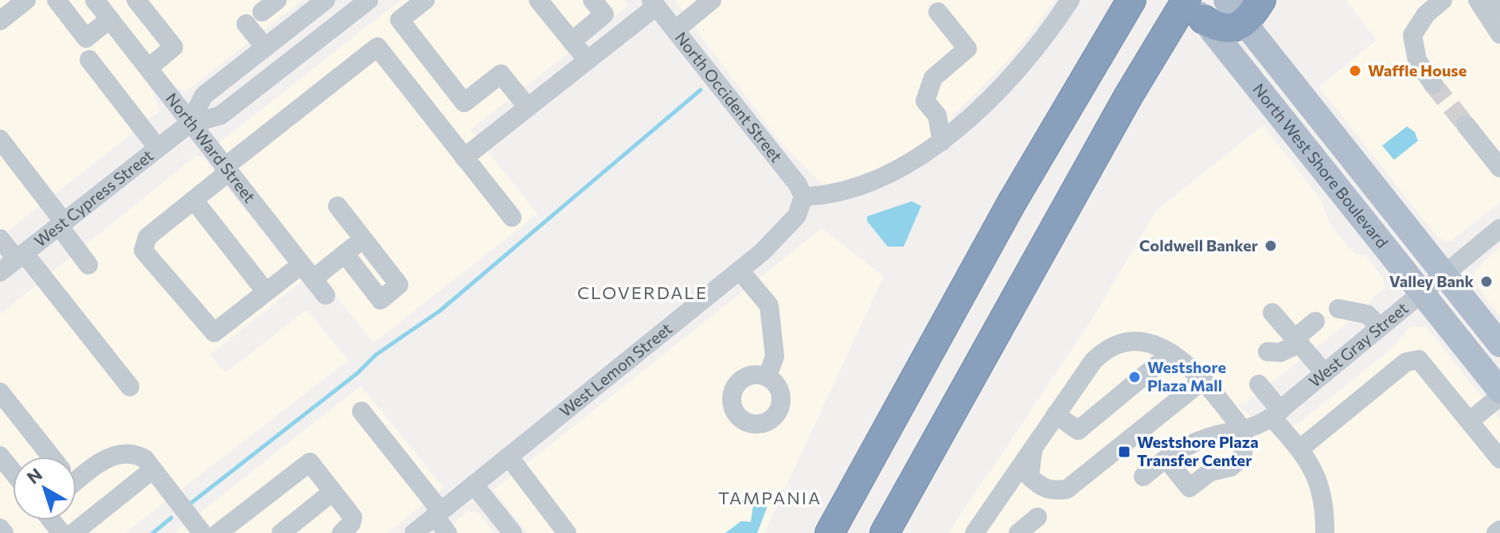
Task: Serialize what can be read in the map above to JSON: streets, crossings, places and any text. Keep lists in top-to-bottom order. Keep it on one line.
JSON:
{"streets":{"main road":["North West Shore Boulevard"],"street":["North Occident Street","North Ward Street","West Cypress Street","West Gray Street","West Lemon Street"]},"crossings":[["North Occident Street","West Lemon Street"],["North Ward Street","West Cypress Street"],["North West Shore Boulevard","West Gray Street"]],"districts":["CLOVERDALE","TAMPANIA"],"places":{"other":["Waffle House","Coldwell Banker","Valley Bank","Westshore Plaza Mall"],"transit":["Westshore Plaza Transfer Center"]},"north":"top left"}
